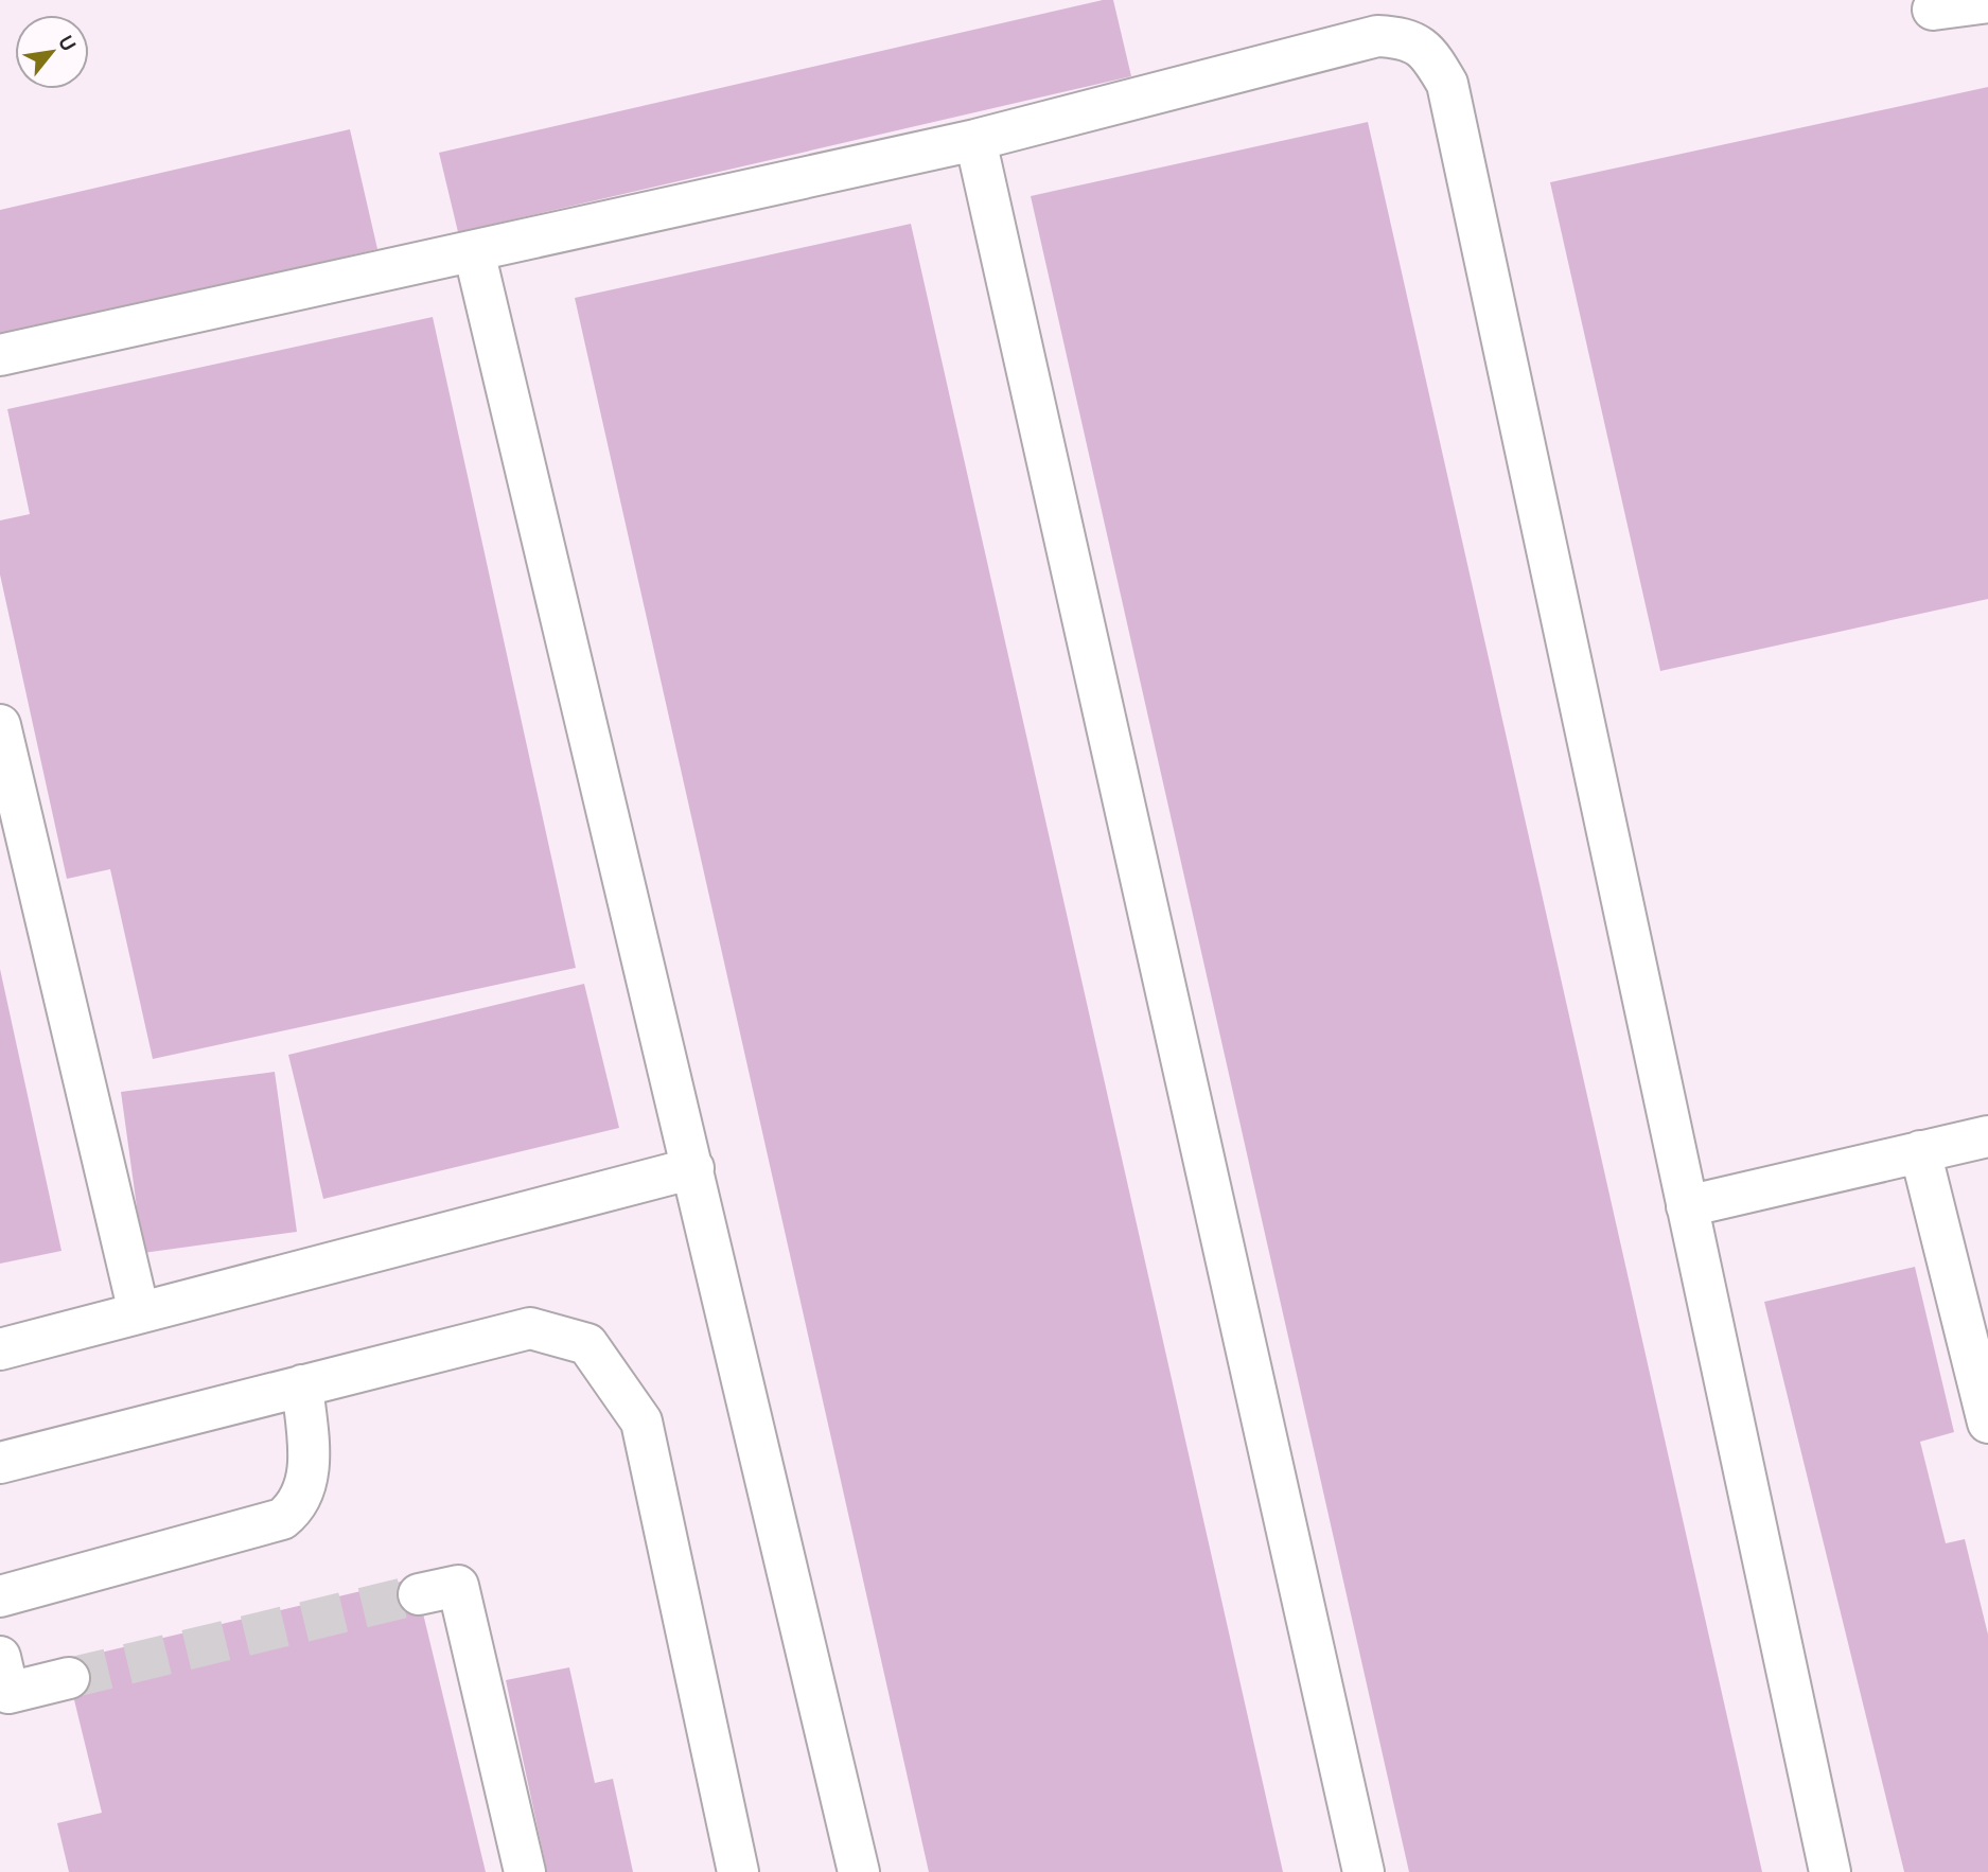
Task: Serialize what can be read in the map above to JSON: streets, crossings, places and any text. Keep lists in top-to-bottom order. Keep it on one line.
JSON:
{"north":"top right"}
